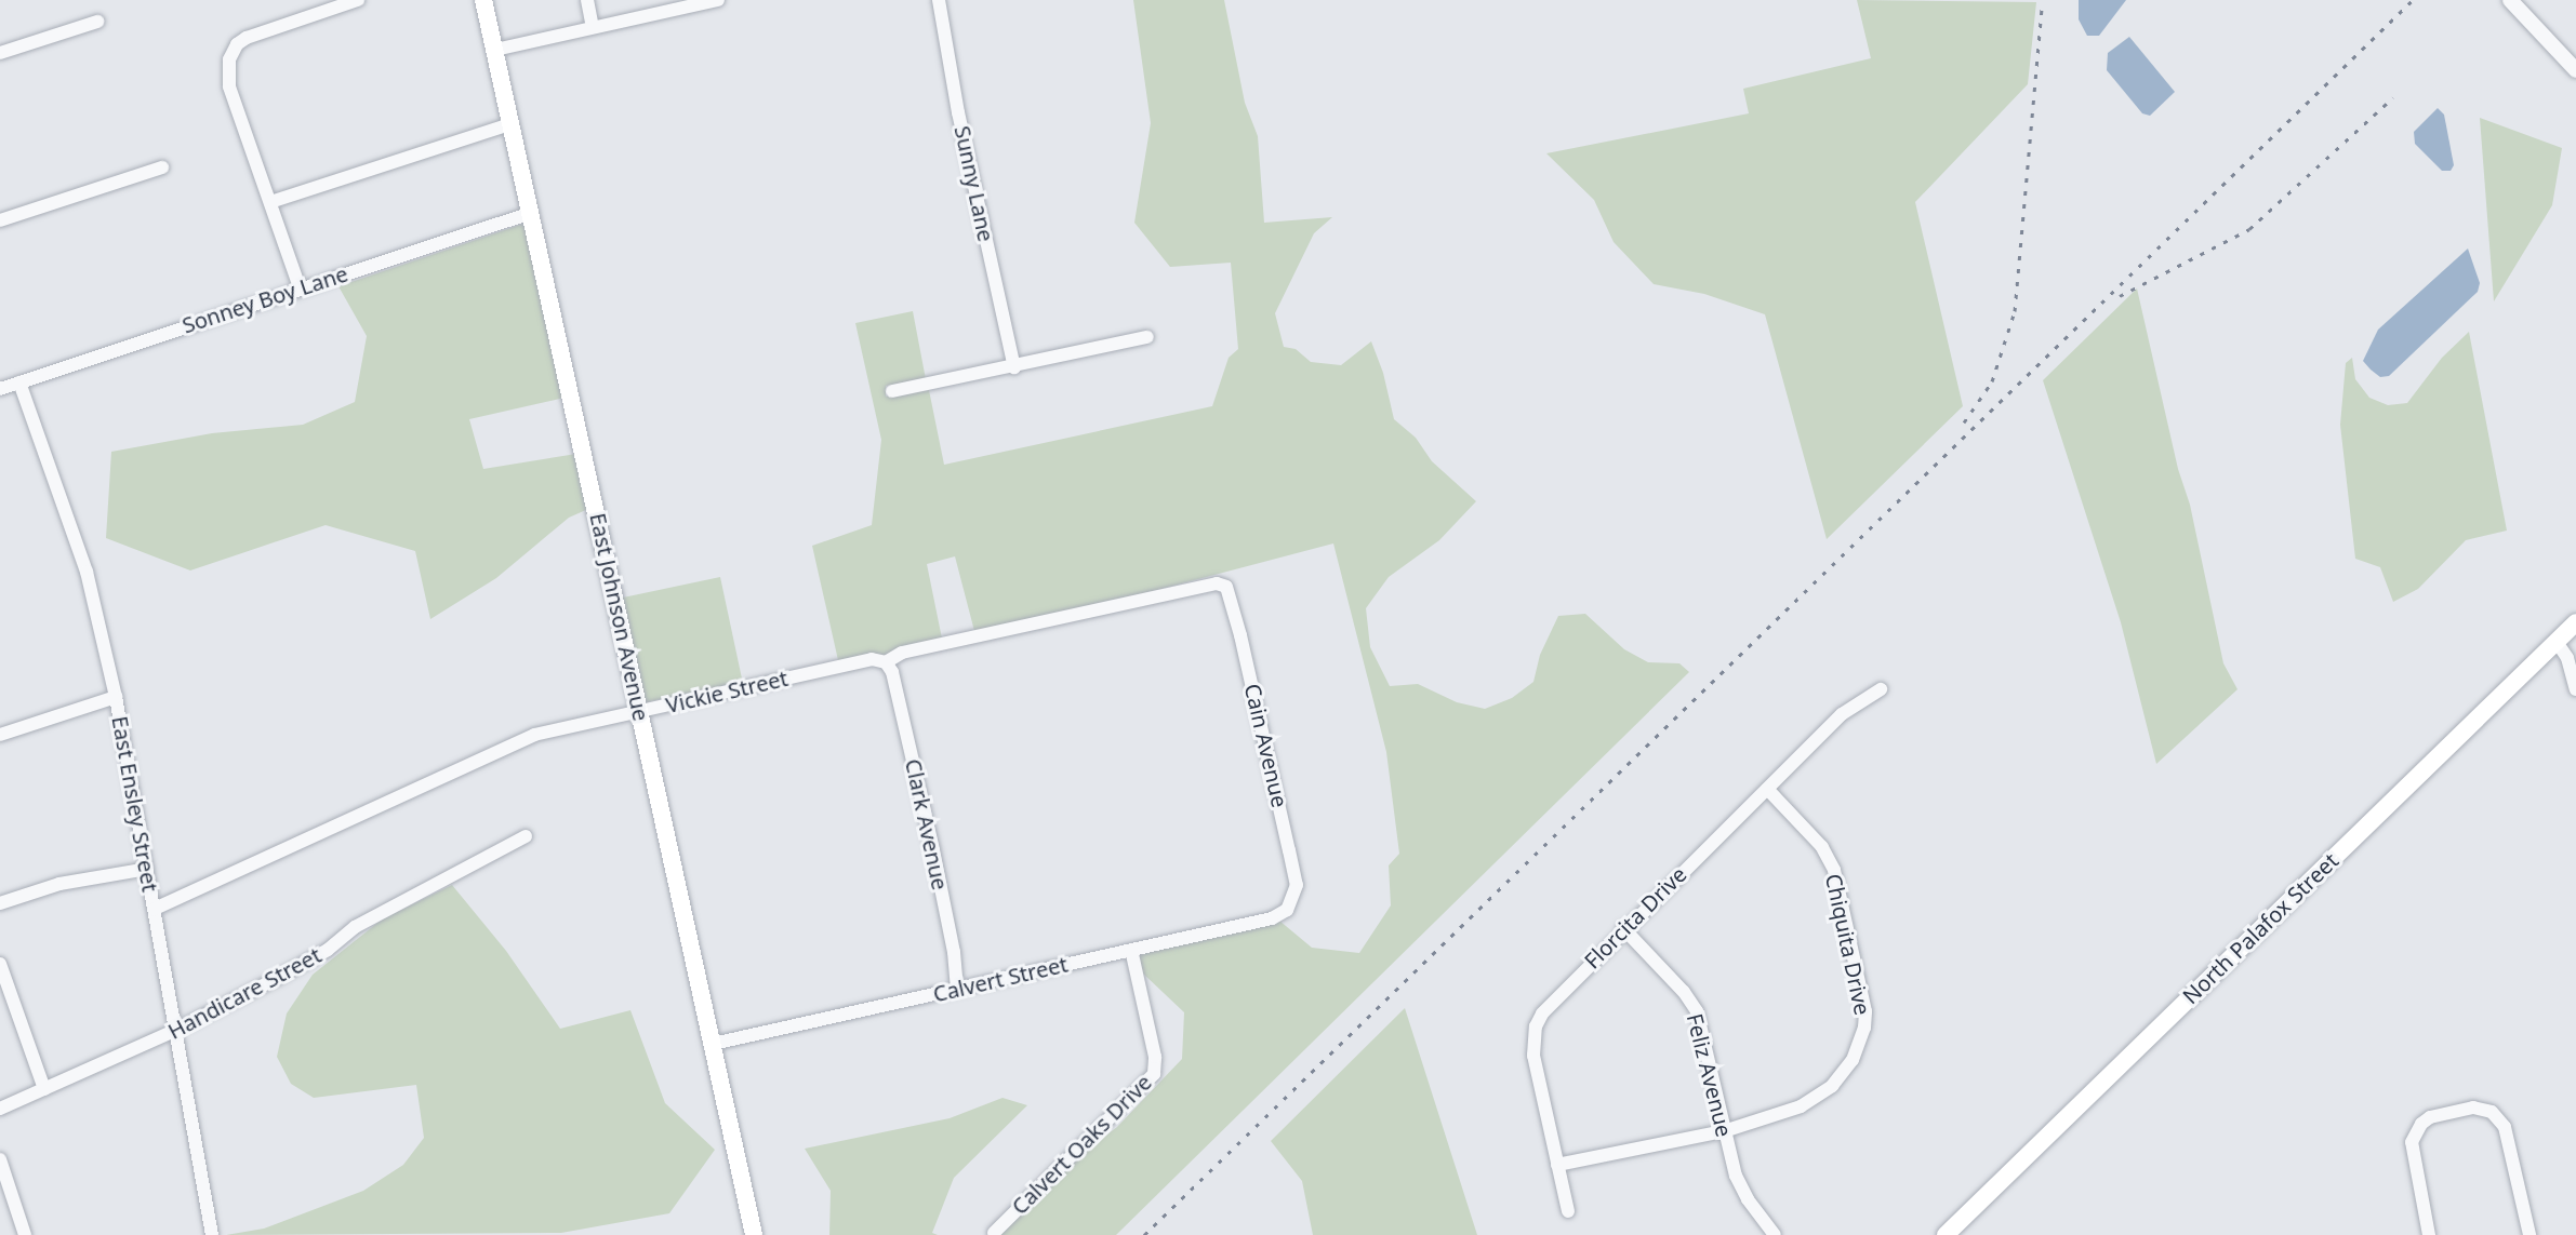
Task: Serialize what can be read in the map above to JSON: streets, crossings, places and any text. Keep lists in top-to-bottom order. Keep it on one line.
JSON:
{"streets":{"main road":["East Johnson Avenue","North Palafox Street"],"street":["Sunny Lane","Sonney Boy Lane","Vickie Street","Cain Avenue","East Ensley Street","Clark Avenue","Florcita Drive","Chiquita Drive","Calvert Street","Handicare Street","Feliz Avenue","Calvert Oaks Drive"]},"crossings":[["Sonney Boy Lane","East Johnson Avenue"],["Sonney Boy Lane","East Ensley Street"],["East Johnson Avenue","Vickie Street"],["East Johnson Avenue","Calvert Street"],["Vickie Street","Cain Avenue"],["Vickie Street","East Ensley Street"],["Vickie Street","Clark Avenue"],["Cain Avenue","Calvert Street"],["East Ensley Street","Handicare Street"],["Clark Avenue","Calvert Street"],["Florcita Drive","Chiquita Drive"],["Florcita Drive","Feliz Avenue"],["Chiquita Drive","Feliz Avenue"],["Calvert Street","Calvert Oaks Drive"]]}
